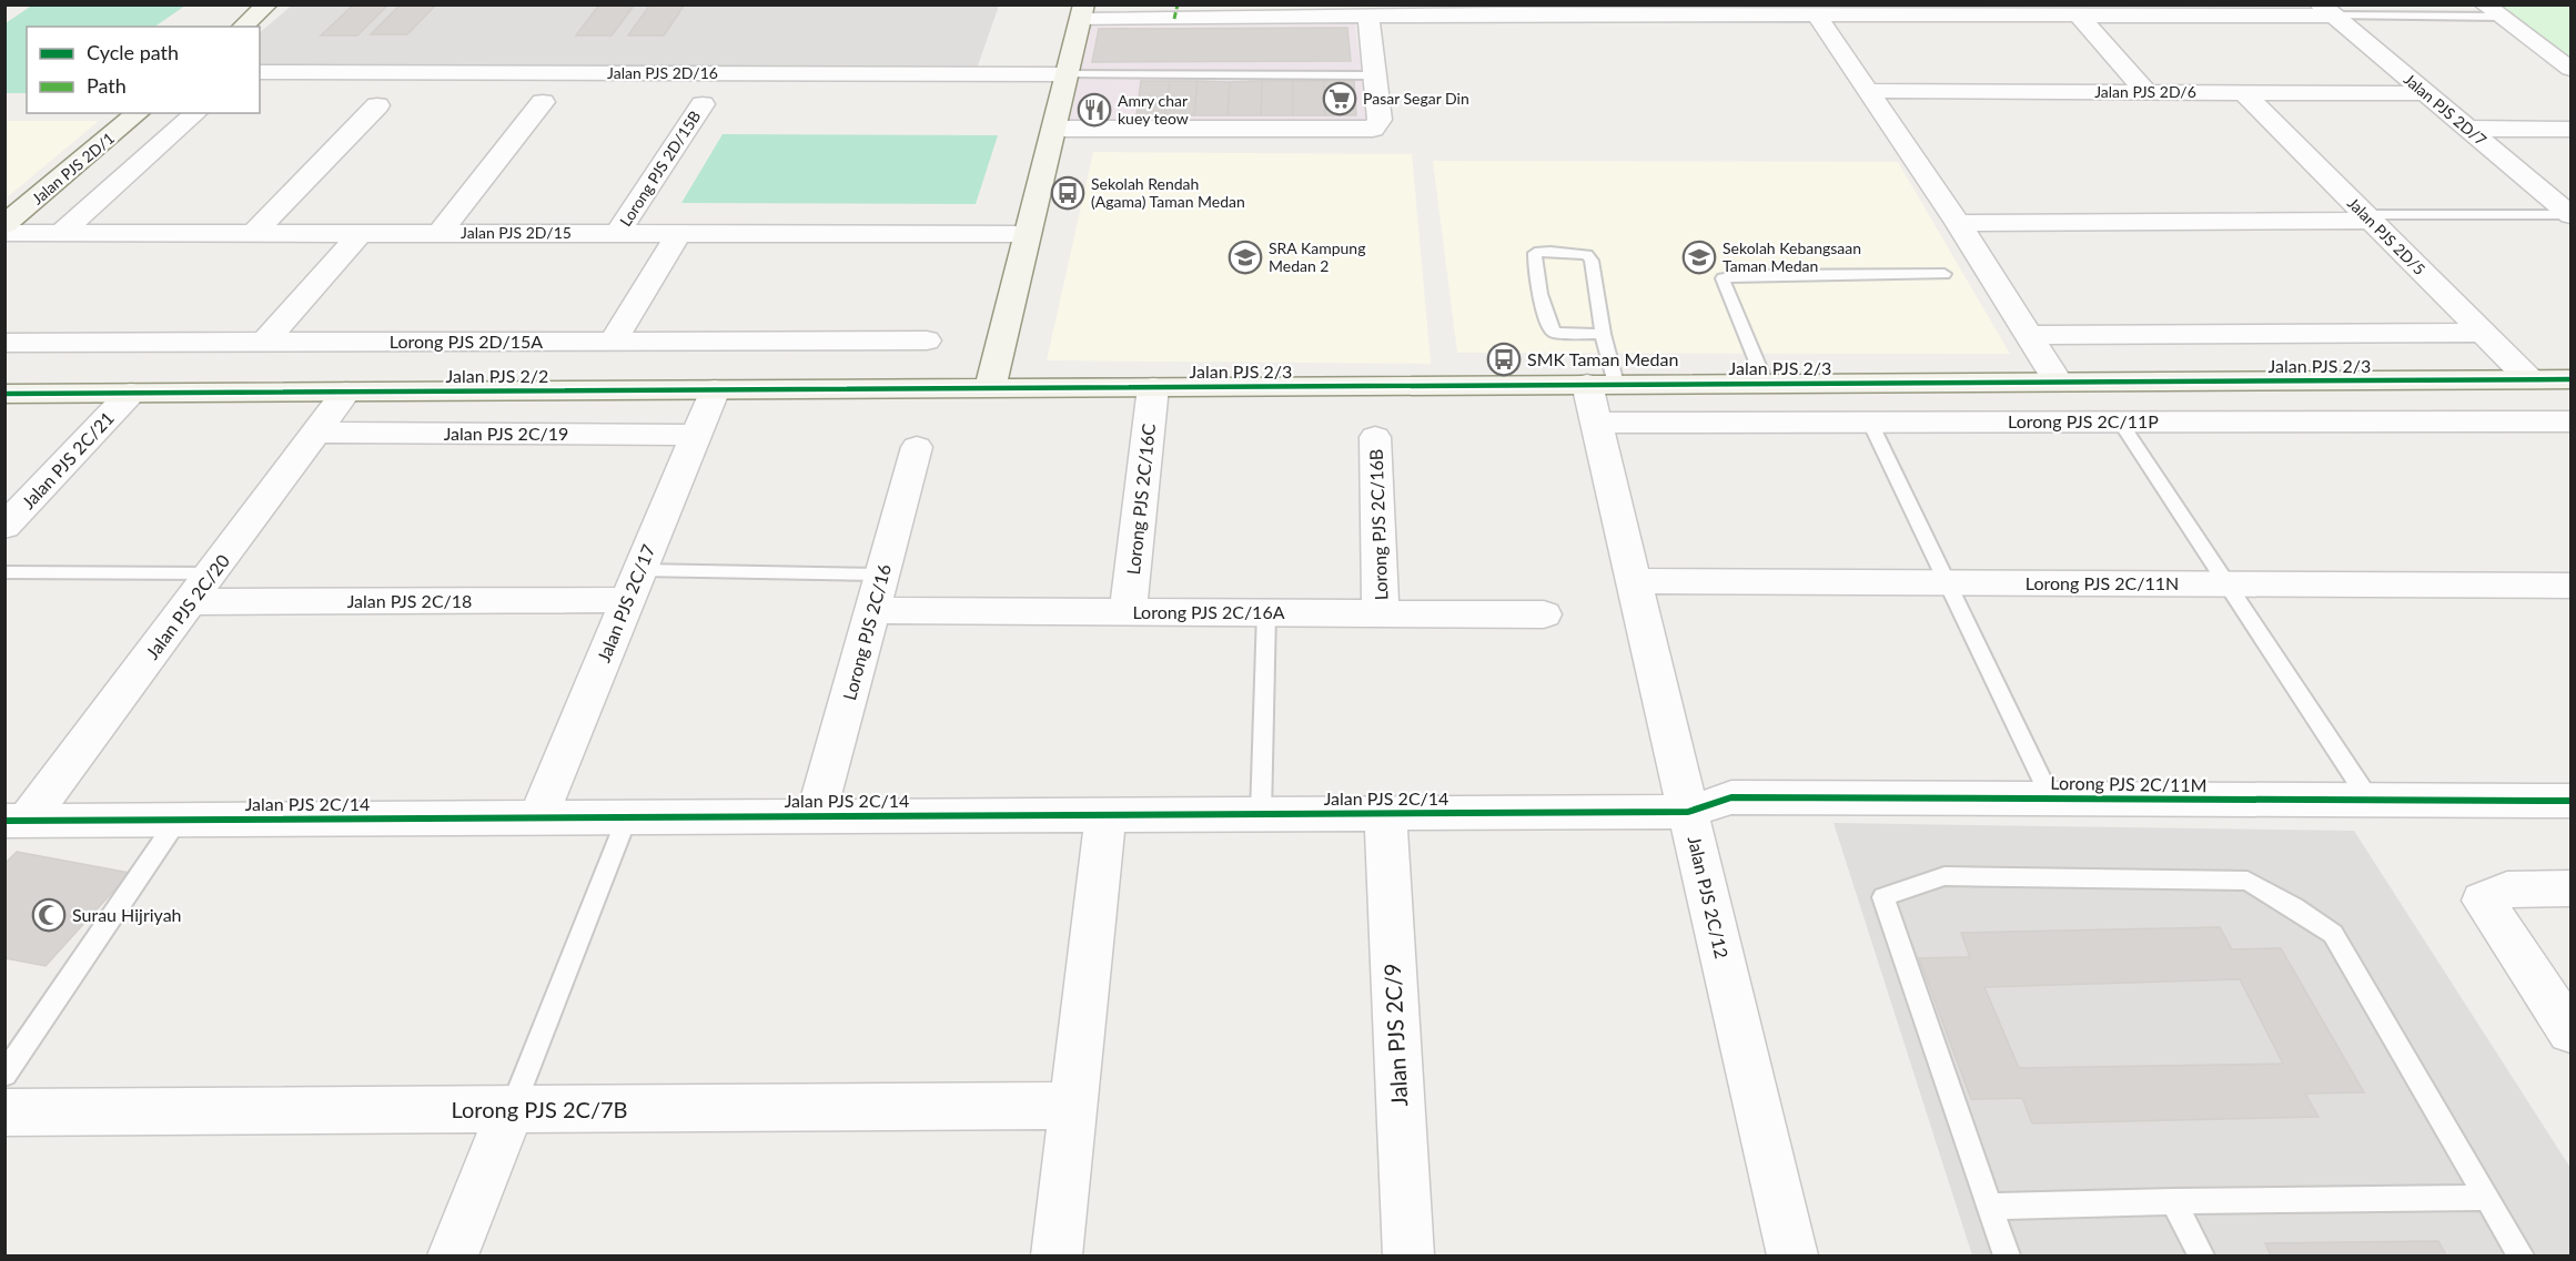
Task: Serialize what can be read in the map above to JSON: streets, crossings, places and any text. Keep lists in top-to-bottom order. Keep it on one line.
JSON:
{"streets":{"street":["Jalan PJS 2D/16","Jalan PJS 2D/6","Jalan PJS 2D/7","Jalan PJS 2D/1","Lorong PJS 2D/15B","Jalan PJS 2D/15","Jalan PJS 2D/5","Lorong PJS 2D/15A","Jalan PJS 2/3","Jalan PJS 2/2","Lorong PJS 2C/11P","Jalan PJS 2C/19","Jalan PJS 2C/21","Lorong PJS 2C/16C","Lorong PJS 2C/16B","Lorong PJS 2C/11N","Jalan PJS 2C/18","Jalan PJS 2C/17","Jalan PJS 2C/20","Lorong PJS 2C/16A","Lorong PJS 2C/16","Lorong PJS 2C/11M","Jalan PJS 2C/14","Jalan PJS 2C/12","Jalan PJS 2C/9","Lorong PJS 2C/7B"]},"crossings":[["Jalan PJS 2D/6","Jalan PJS 2D/7"],["Jalan PJS 2D/6","Jalan PJS 2D/5"],["Lorong PJS 2D/15B","Jalan PJS 2D/15"],["Jalan PJS 2D/5","Jalan PJS 2/3"],["Jalan PJS 2/3","Jalan PJS 2/2"],["Jalan PJS 2/3","Lorong PJS 2C/16C"],["Jalan PJS 2/3","Jalan PJS 2C/12"],["Jalan PJS 2/2","Jalan PJS 2C/21"],["Jalan PJS 2/2","Jalan PJS 2C/17"],["Jalan PJS 2/2","Jalan PJS 2C/20"],["Lorong PJS 2C/11P","Jalan PJS 2C/12"],["Jalan PJS 2C/19","Jalan PJS 2C/17"],["Jalan PJS 2C/19","Jalan PJS 2C/20"],["Lorong PJS 2C/16C","Lorong PJS 2C/16A"],["Lorong PJS 2C/16B","Lorong PJS 2C/16A"],["Lorong PJS 2C/11N","Jalan PJS 2C/12"],["Jalan PJS 2C/18","Jalan PJS 2C/17"],["Jalan PJS 2C/18","Jalan PJS 2C/20"],["Jalan PJS 2C/17","Jalan PJS 2C/14"],["Jalan PJS 2C/20","Jalan PJS 2C/14"],["Lorong PJS 2C/16A","Lorong PJS 2C/16"],["Lorong PJS 2C/16","Jalan PJS 2C/14"],["Lorong PJS 2C/11M","Jalan PJS 2C/14"],["Lorong PJS 2C/11M","Jalan PJS 2C/12"],["Jalan PJS 2C/14","Jalan PJS 2C/12"],["Jalan PJS 2C/14","Jalan PJS 2C/9"]],"places":{"supermarket":["Pasar Segar Din"],"restaurant":["Amry char kuey teow"],"bus stop":["Sekolah Rendah (Agama) Taman Medan","SMK Taman Medan"],"school or university":["SRA Kampung Medan 2","Sekolah Kebangsaan Taman Medan"],"mosque":["Surau Hijriyah"]},"legend":["Cycle path","Path"]}
